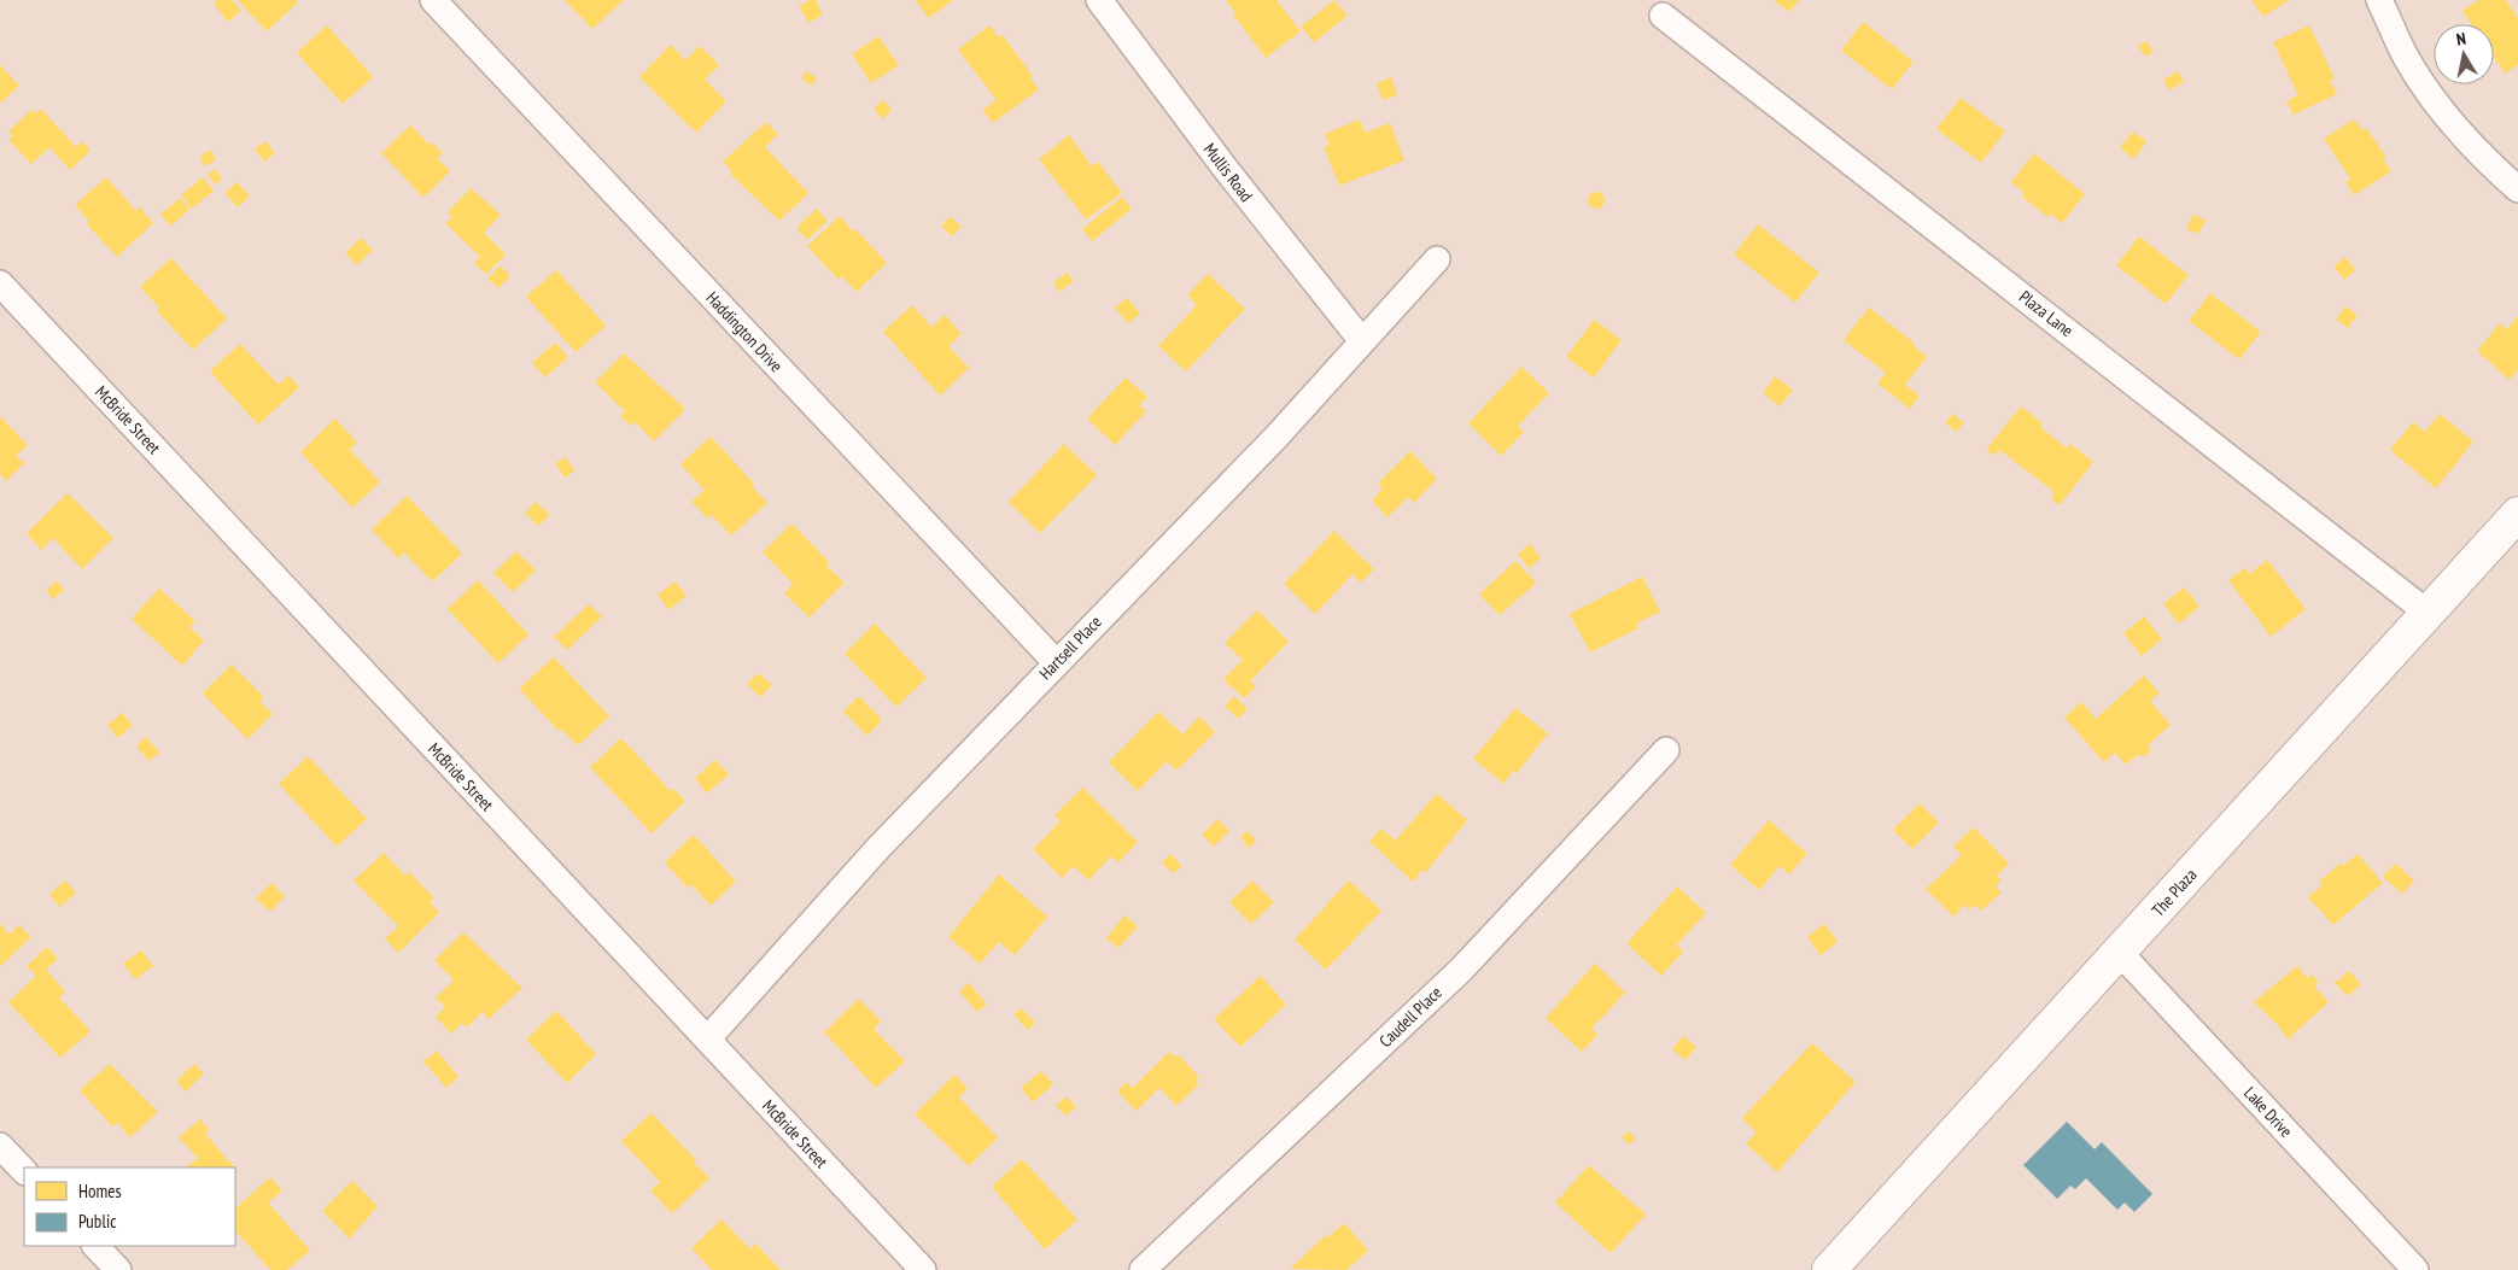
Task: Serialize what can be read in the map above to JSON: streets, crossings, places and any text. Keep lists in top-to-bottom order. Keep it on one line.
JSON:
{"streets":{"main road":["The Plaza"],"street":["Mullis Road","Plaza Lane","Haddington Drive","McBride Street","Hartsell Place","Caudell Place","Lake Drive"]},"crossings":[["Mullis Road","Hartsell Place"],["Plaza Lane","The Plaza"],["Haddington Drive","Hartsell Place"],["McBride Street","Hartsell Place"],["The Plaza","Lake Drive"]],"legend":["Homes","Public"],"north":"top"}
